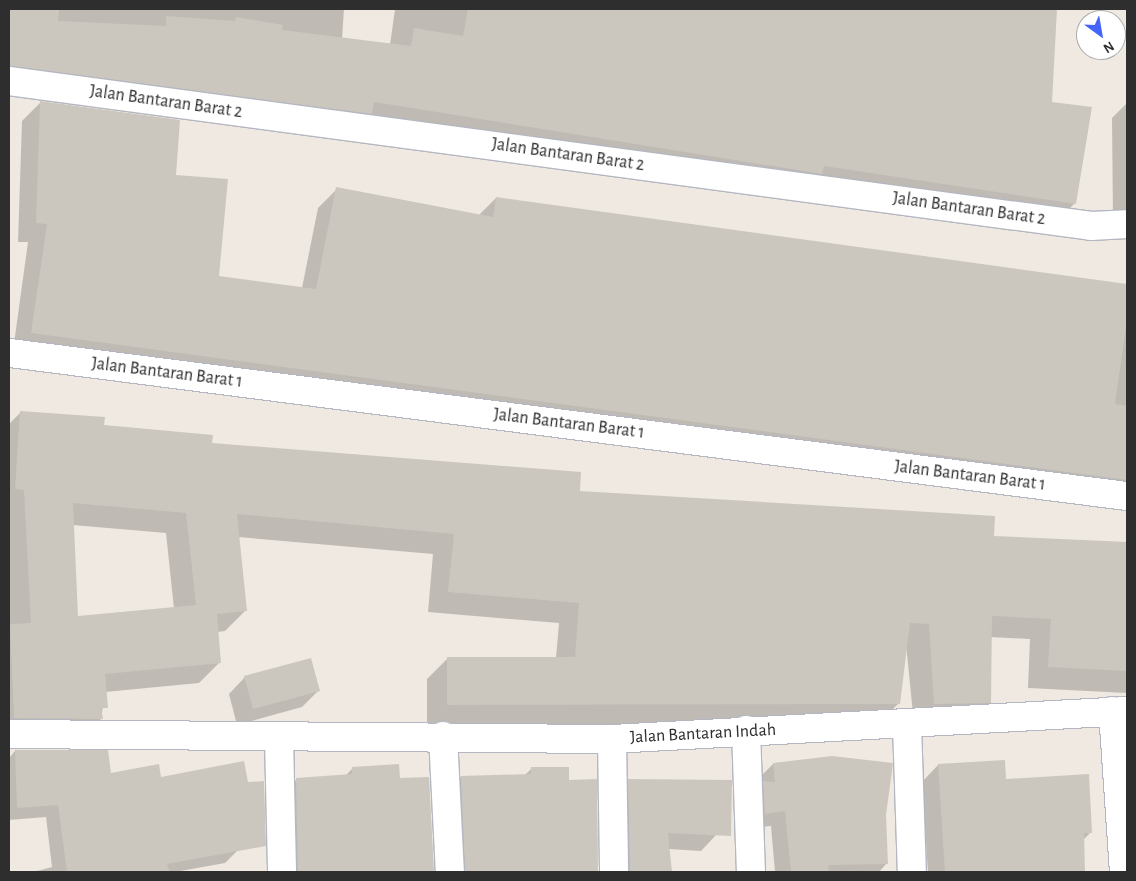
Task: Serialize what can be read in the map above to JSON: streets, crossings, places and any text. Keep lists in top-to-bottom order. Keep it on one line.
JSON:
{"streets":{"street":["Jalan Bantaran Barat 2","Jalan Bantaran Barat 1","Jalan Bantaran Indah"]},"north":"bottom right"}
